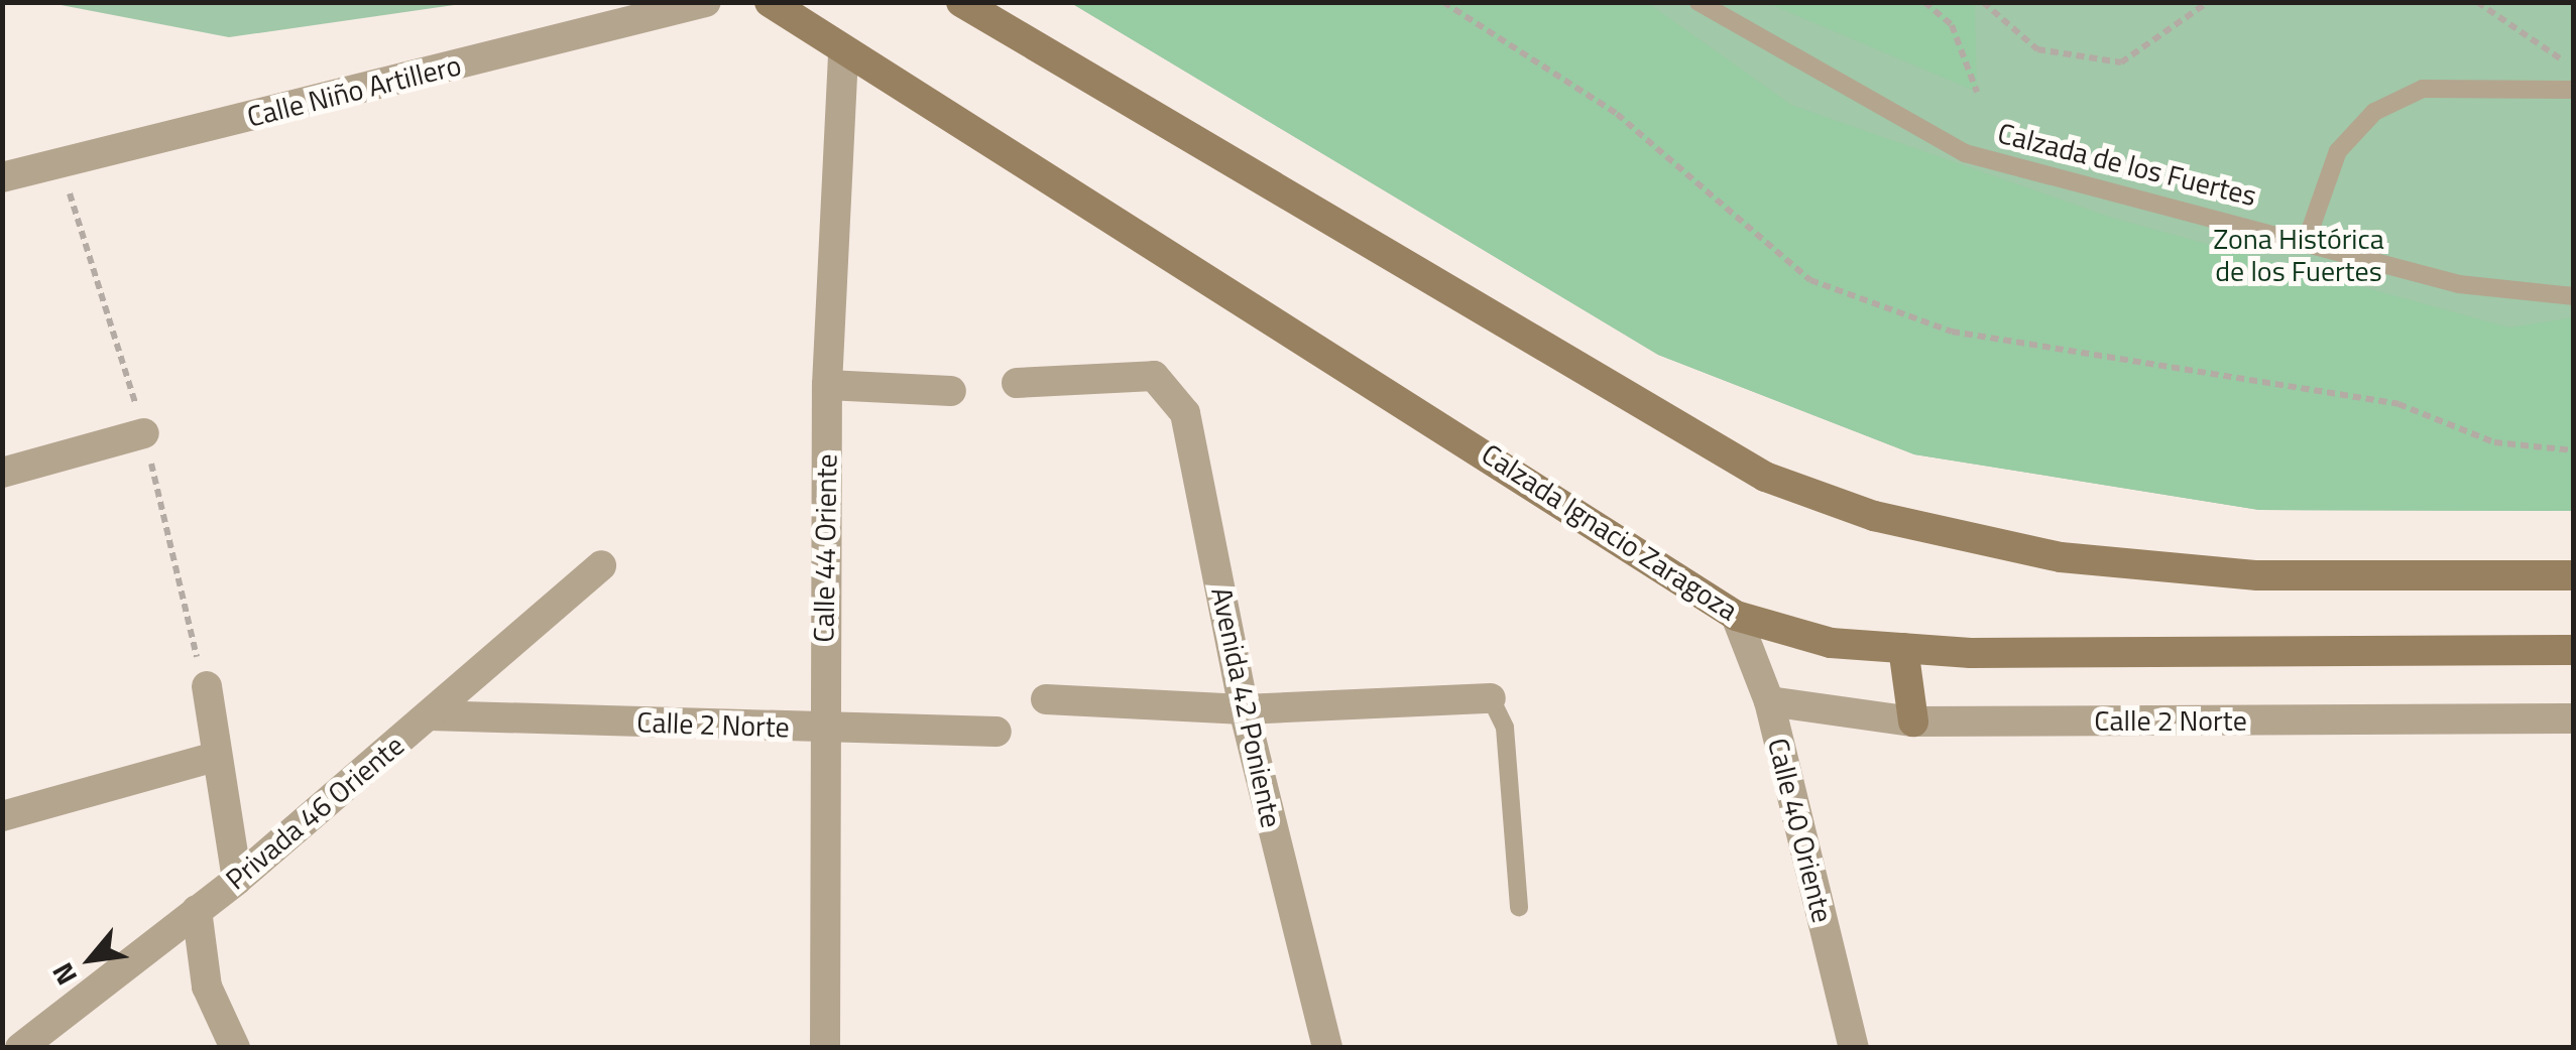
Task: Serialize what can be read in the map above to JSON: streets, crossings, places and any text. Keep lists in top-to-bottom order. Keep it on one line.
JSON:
{"streets":{"main road":["Calzada Ignacio Zaragoza"],"street":["Calle Niño Artillero","Calle 44 Oriente","Avenida 42 Poniente","Calle 2 Norte","Privada 46 Oriente","Calle 40 Oriente"],"lane":["Calzada de los Fuertes"]},"crossings":[["Calzada Ignacio Zaragoza","Calle 44 Oriente"],["Calzada Ignacio Zaragoza","Calle 40 Oriente"],["Calle 44 Oriente","Calle 2 Norte"],["Calle 2 Norte","Privada 46 Oriente"],["Calle 2 Norte","Calle 40 Oriente"]],"parks":["Zona Histórica de los Fuertes"],"north":"bottom left"}
